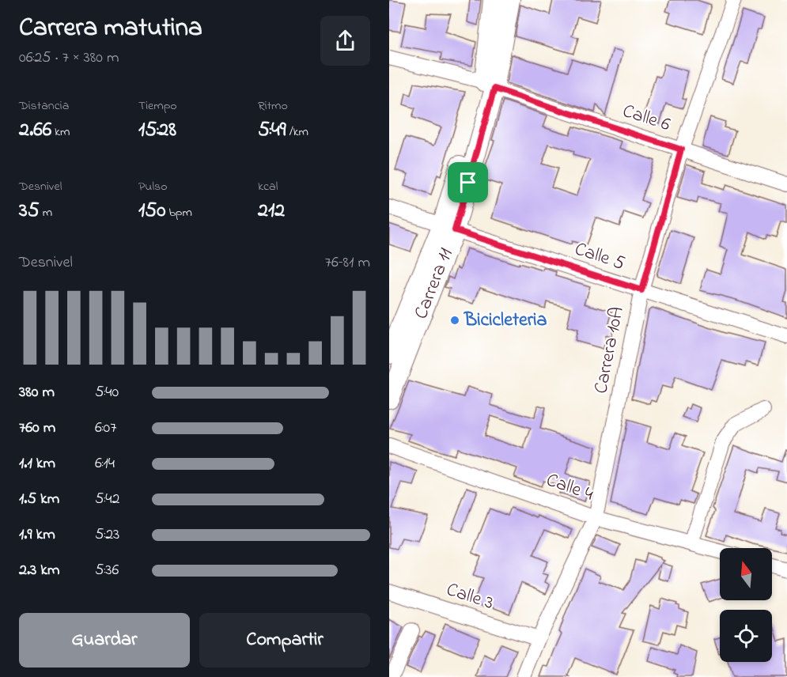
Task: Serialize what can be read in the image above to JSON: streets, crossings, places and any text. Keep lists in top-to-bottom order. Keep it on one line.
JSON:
{"streets":{"main road":["Carrera 11"],"street":["Calle 6","Calle 5","Carrera 10A","Calle 4","Calle 3"]},"crossings":[["Calle 6","Carrera 11"],["Calle 6","Carrera 10A"],["Calle 5","Carrera 11"],["Calle 5","Carrera 10A"],["Carrera 10A","Calle 4"],["Carrera 10A","Calle 3"]],"places":["Bicicleteria"],"north":"top","page":{"heading":["Carrera matutina","06:25 · 7 × 380 m"],"stats":[["Distancia","2.66 km"],["Tiempo","15:28"],["Ritmo","5:49 /km"],["Desnivel","35 m"],["Pulso","150 bpm"],["kcal","212"]],"chart":["Desnivel","76–81 m"],"list":[{"name":"380 m","note":"5:40"},{"name":"760 m","note":"6:07"},{"name":"1.1 km","note":"6:14"},{"name":"1.5 km","note":"5:42"},{"name":"1.9 km","note":"5:23"},{"name":"2.3 km","note":"5:36"}],"buttons":["Guardar","Compartir"]}}
